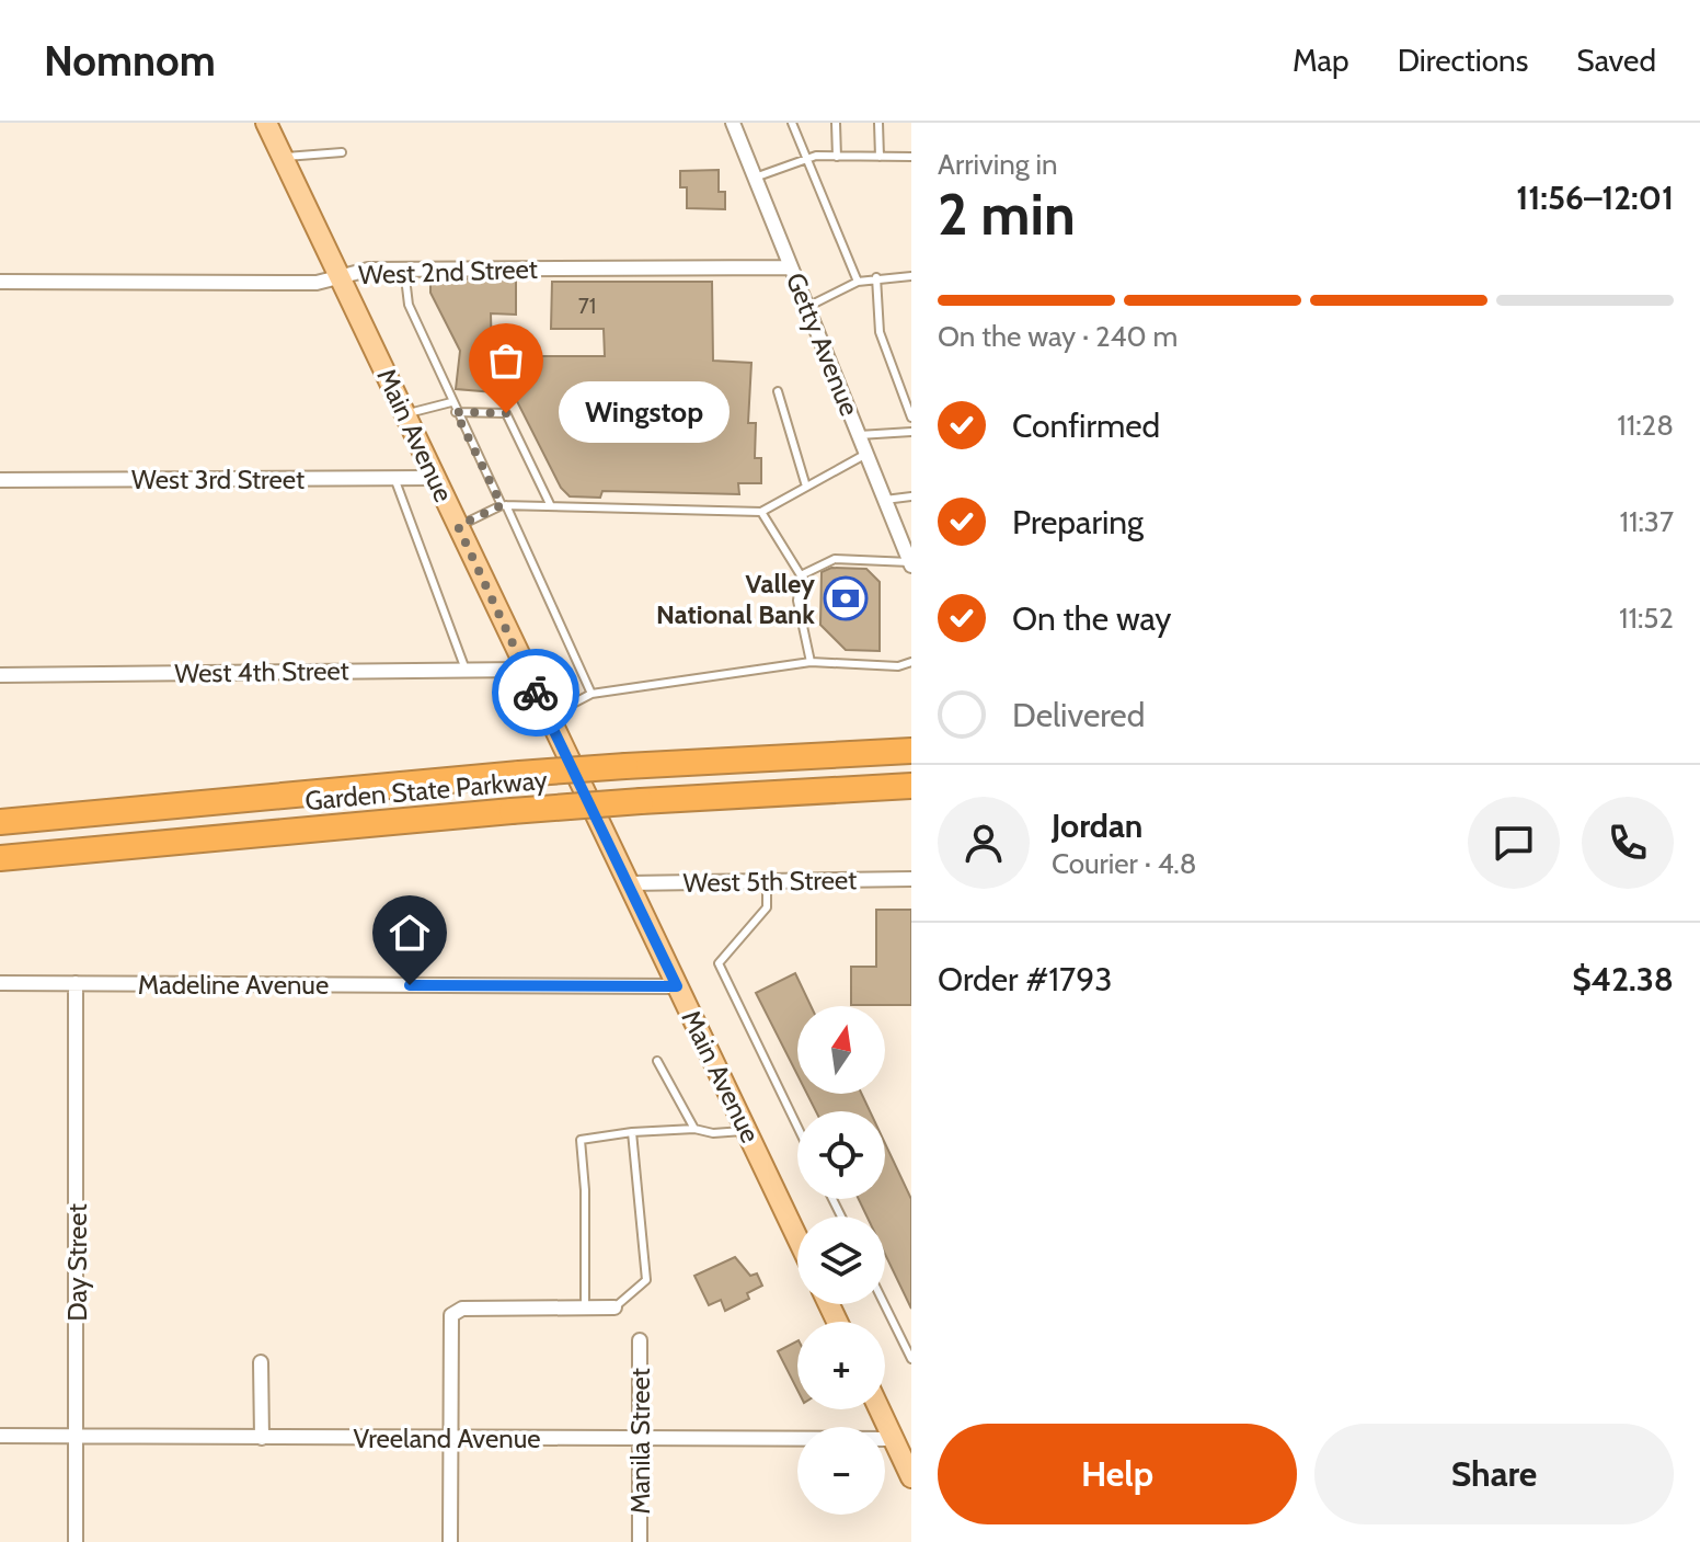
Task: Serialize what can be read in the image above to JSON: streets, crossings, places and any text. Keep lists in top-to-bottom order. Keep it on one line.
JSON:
{"streets":{"highway":["Garden State Parkway"],"main road":["Main Avenue"],"street":["West 2nd Street","Getty Avenue","West 3rd Street","West 4th Street","West 5th Street","Madeline Avenue","Day Street","Vreeland Avenue","Manila Street"]},"crossings":[["West 2nd Street","Getty Avenue"],["West 2nd Street","Main Avenue"],["Main Avenue","West 3rd Street"],["Main Avenue","West 4th Street"],["Main Avenue","West 5th Street"],["Main Avenue","Madeline Avenue"],["Madeline Avenue","Day Street"],["Day Street","Vreeland Avenue"],["Vreeland Avenue","Manila Street"]],"places":{"other":["Wingstop"],"bank":["Valley National Bank"]},"house_numbers":["71"],"north":"top","page":{"header":"Nomnom","nav":["Map","Directions","Saved"],"heading":["2 min","Arriving in","11:56–12:01"],"panel":["Jordan","Courier · 4.8","Order #1793","$42.38"],"bar":"On the way · 240 m","list":[["Confirmed","11:28"],["Preparing","11:37"],["On the way","11:52"],"Delivered"],"bubble":"Wingstop","map_buttons":["+","−"],"buttons":["Help","Share"]}}
